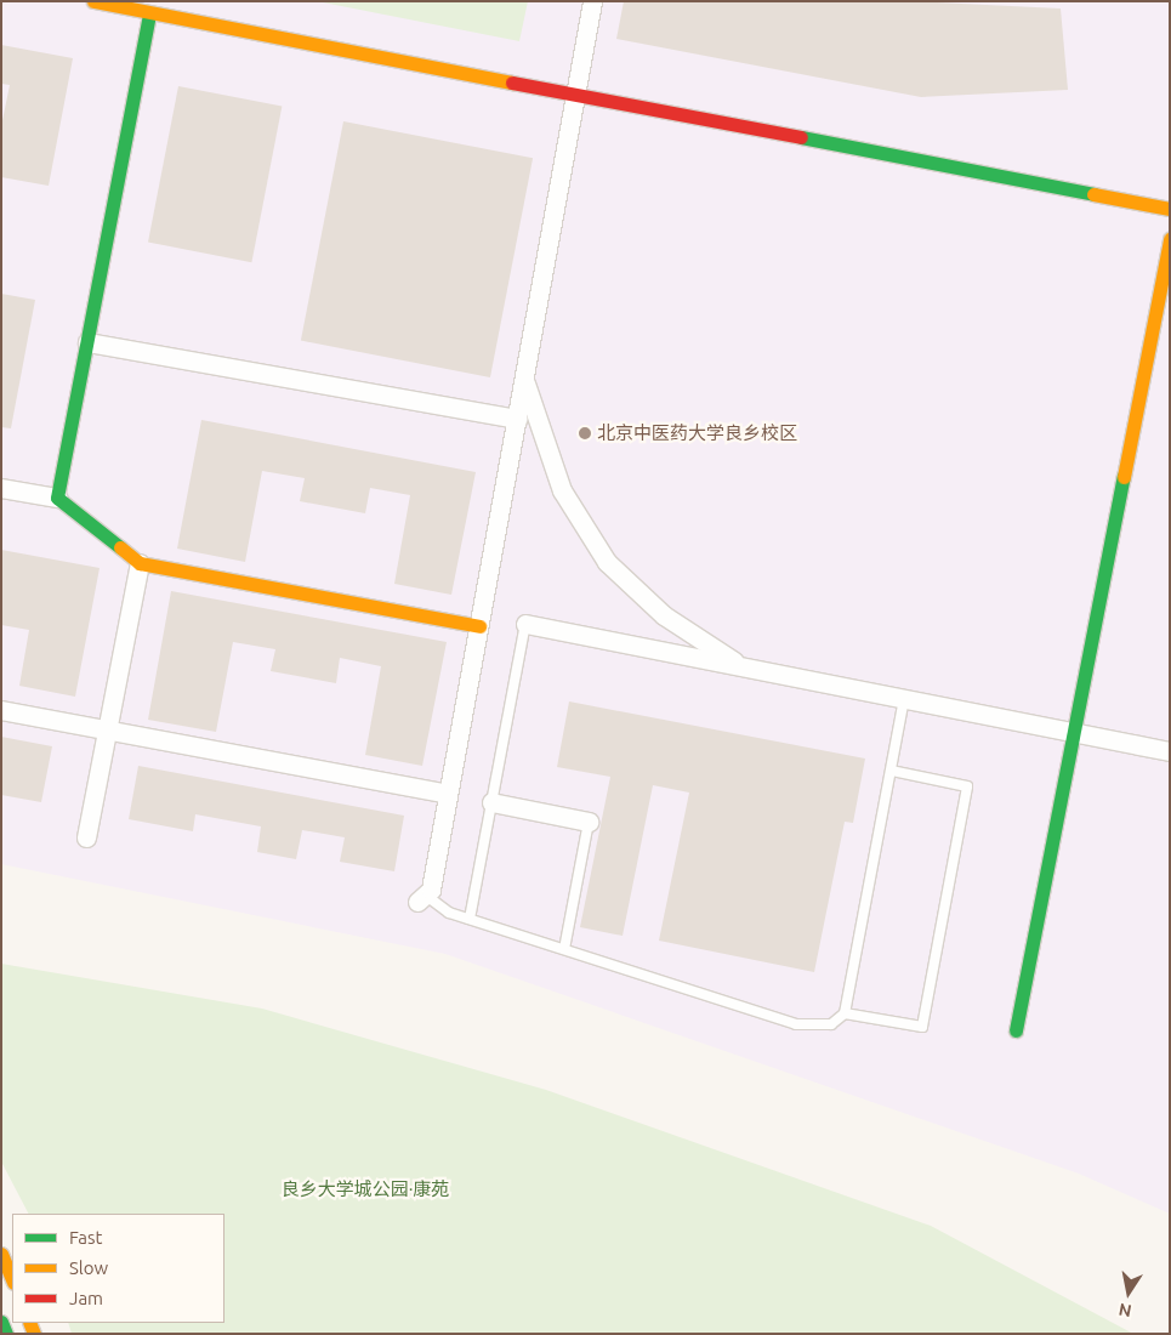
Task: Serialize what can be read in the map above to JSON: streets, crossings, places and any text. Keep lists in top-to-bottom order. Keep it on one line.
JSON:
{"parks":["良乡大学城公园·康苑"],"places":["北京中医药大学良乡校区"],"legend":["Fast","Slow","Jam"],"north":"bottom"}
